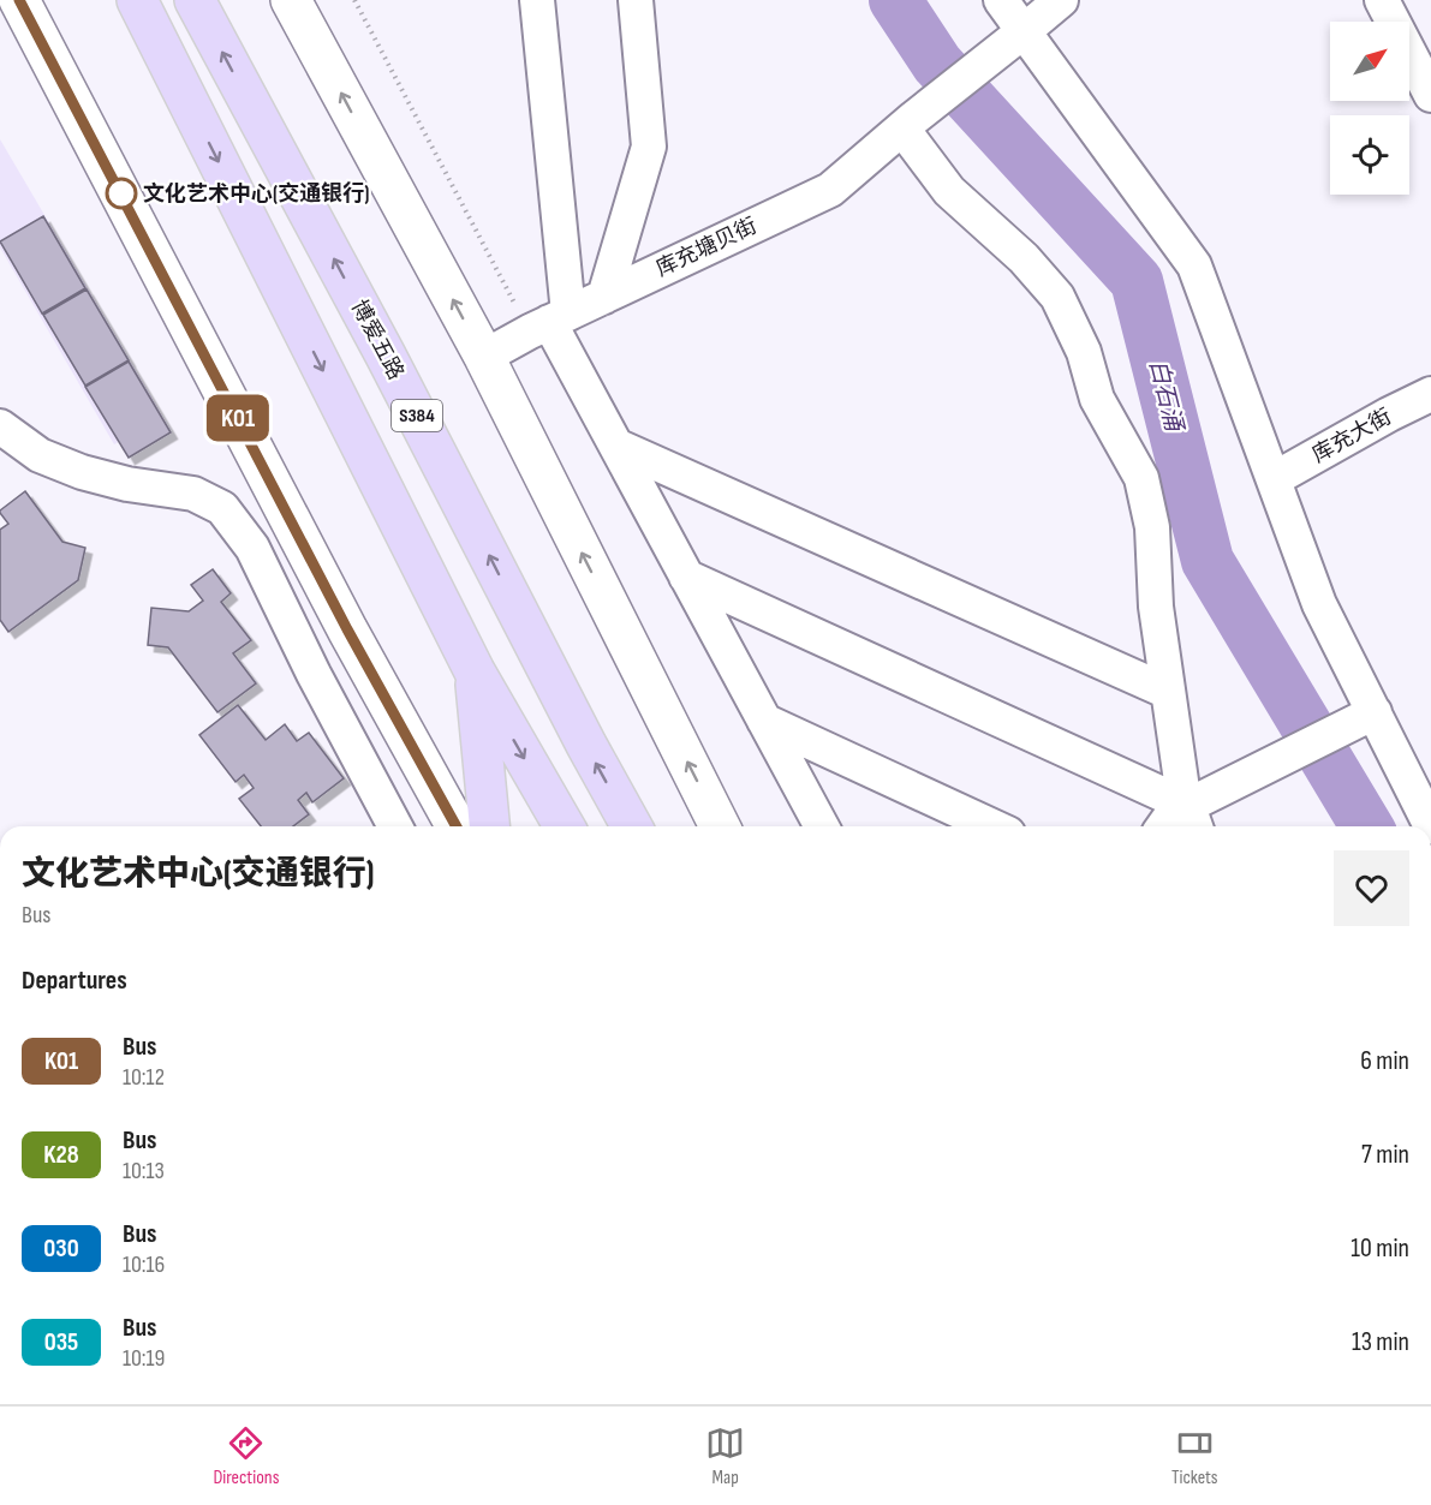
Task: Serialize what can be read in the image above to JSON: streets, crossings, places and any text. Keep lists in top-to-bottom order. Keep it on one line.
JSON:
{"streets":{"highway":["博爱五路","S384"],"street":["库充塘贝街","库充大街"]},"water":["白石涌"],"places":["文化艺术中心(交通银行)"],"lines":["bus line K01"],"north":"top right","page":{"on_map":"K01","heading":[["文化艺术中心(交通银行)","Bus"],"Departures"],"list":[{"mark":"K01","name":"Bus","note":"10:12","value":"6 min"},{"mark":"K28","name":"Bus","note":"10:13","value":"7 min"},{"mark":"030","name":"Bus","note":"10:16","value":"10 min"},{"mark":"035","name":"Bus","note":"10:19","value":"13 min"}],"tabs":["Directions","Map","Tickets"]}}
